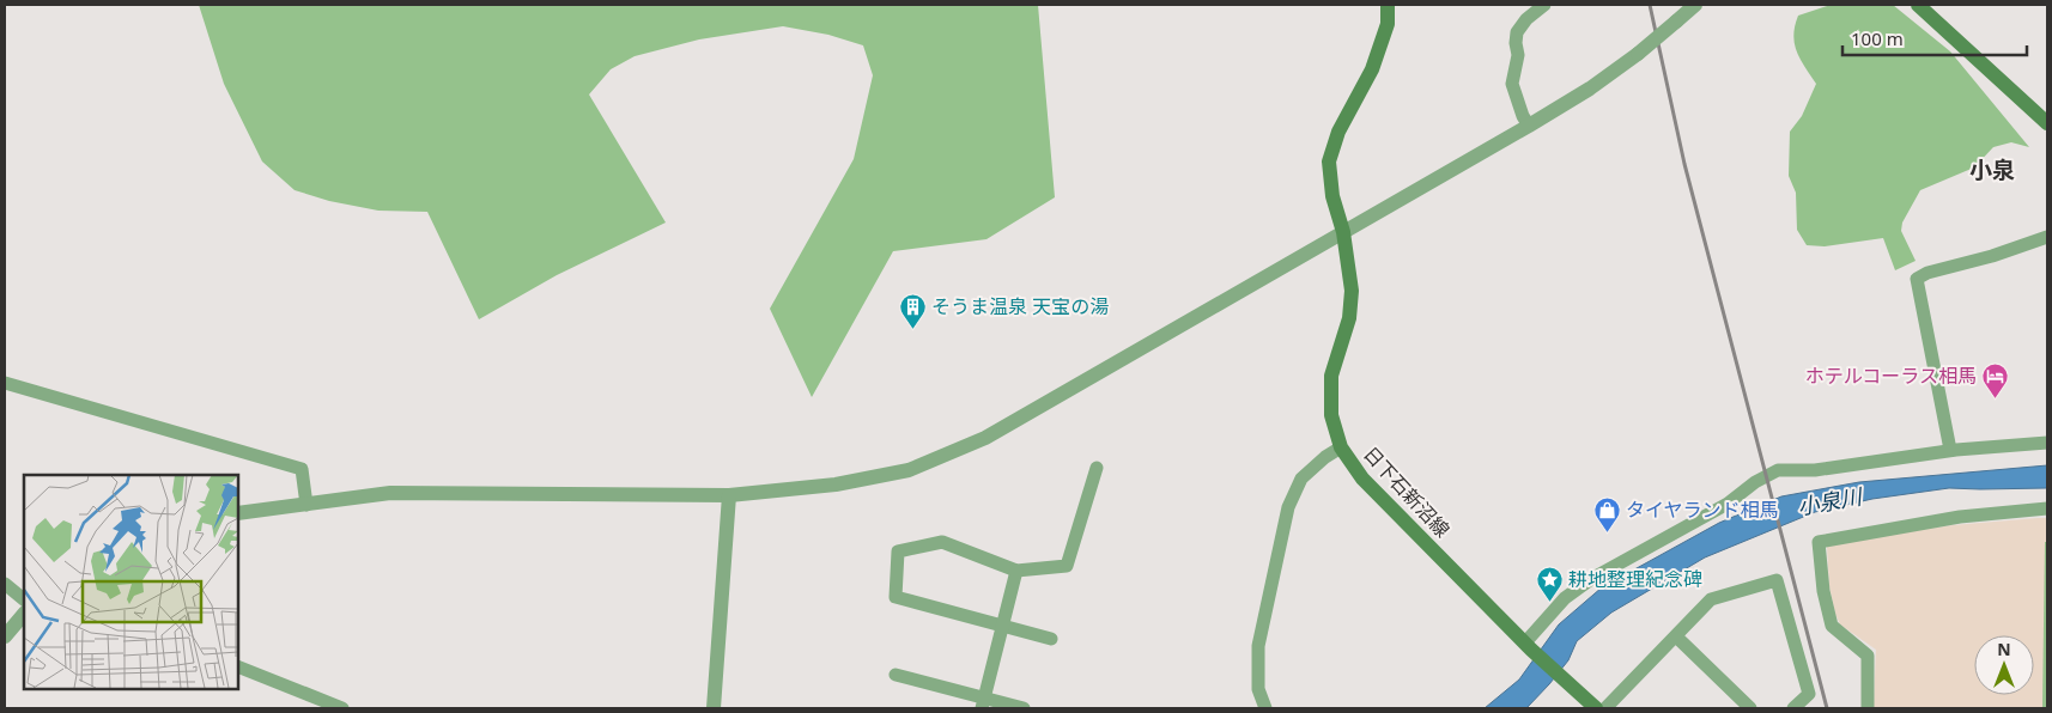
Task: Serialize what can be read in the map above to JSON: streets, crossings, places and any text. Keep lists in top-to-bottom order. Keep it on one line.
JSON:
{"streets":{"main road":["日下石新沼線"]},"districts":["小泉"],"water":["小泉川"],"places":{"building":["そうま温泉 天宝の湯"],"hotel":["ホテルコーラス相馬"],"shop":["タイヤランド相馬"],"place":["耕地整理紀念碑"]},"scale_bar":"100 m","north":"top"}
